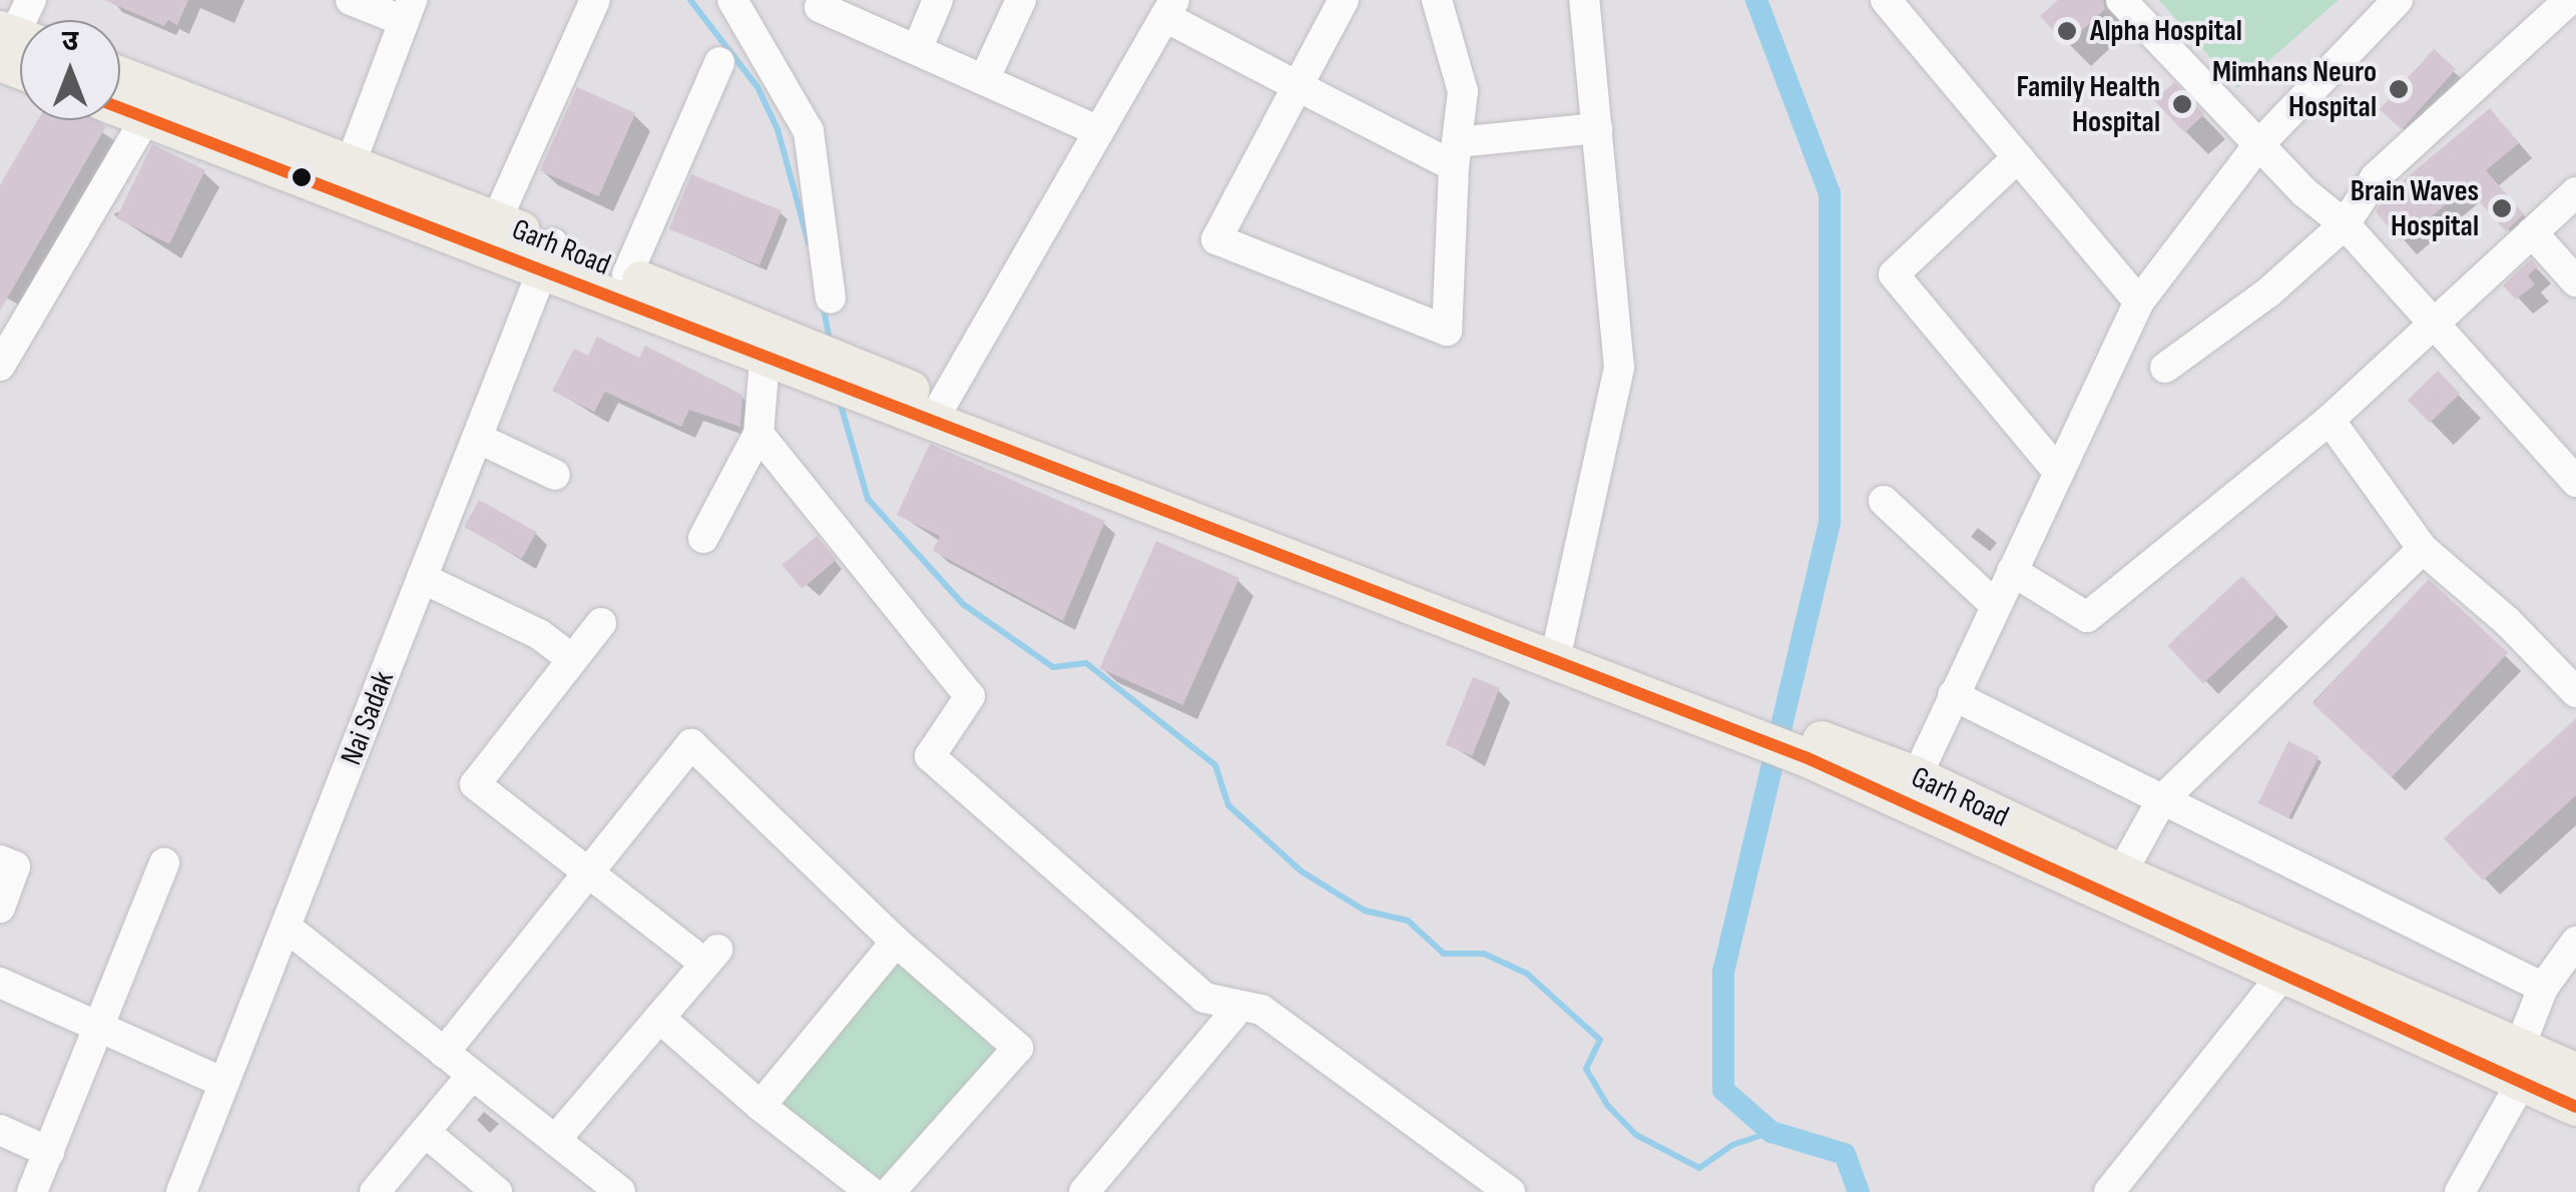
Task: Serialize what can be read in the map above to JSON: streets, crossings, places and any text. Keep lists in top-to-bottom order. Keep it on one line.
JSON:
{"streets":{"main road":["Garh Road"],"street":["Nai Sadak"]},"crossings":[["Garh Road","Nai Sadak"]],"places":["Alpha Hospital","Mimhans Neuro Hospital","Family Health Hospital","Brain Waves Hospital"],"north":"top"}
